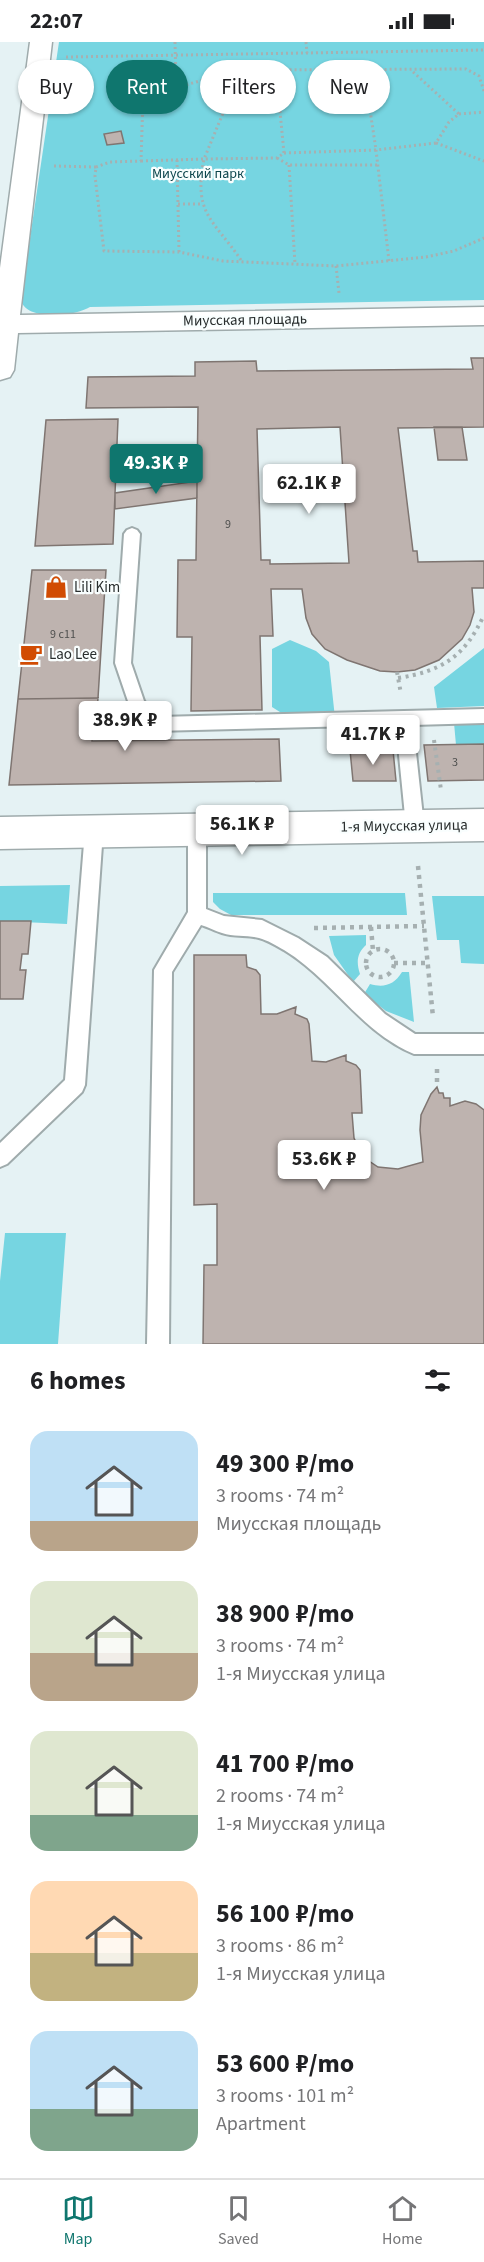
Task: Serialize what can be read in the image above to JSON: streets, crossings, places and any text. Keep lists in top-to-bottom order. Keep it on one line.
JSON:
{"streets":{"street":["Миусская площадь","1-я Миусская улица"]},"parks":["Миусский парк"],"places":{"shop":["Lili Kim"],"cafe":["Lao Lee"]},"house_numbers":["9","9 с11","3"],"page":{"status":"22:07","chip":["Buy","Rent","Filters","New"],"price":["49.3K ₽","62.1K ₽","38.9K ₽","41.7K ₽","56.1K ₽","53.6K ₽"],"heading":"6 homes","list":[{"name":"49 300 ₽/mo","note":"3 rooms · 74 m² · Миусская площадь"},{"name":"38 900 ₽/mo","note":"3 rooms · 74 m² · 1-я Миусская улица"},{"name":"41 700 ₽/mo","note":"2 rooms · 74 m² · 1-я Миусская улица"},{"name":"56 100 ₽/mo","note":"3 rooms · 86 m² · 1-я Миусская улица"},{"name":"53 600 ₽/mo","note":"3 rooms · 101 m² · Apartment"}],"tabs":["Map","Saved","Home"]}}
